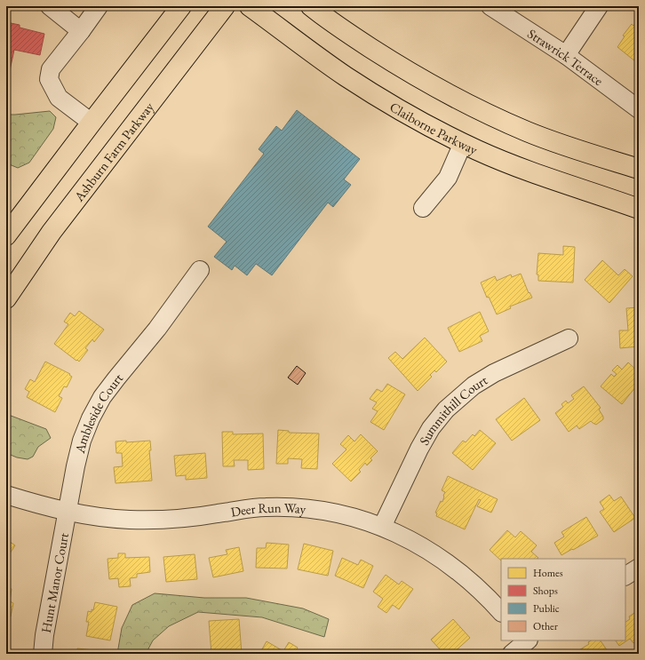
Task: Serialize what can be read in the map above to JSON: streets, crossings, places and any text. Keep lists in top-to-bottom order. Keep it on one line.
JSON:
{"streets":{"main road":["Claiborne Parkway","Ashburn Farm Parkway"],"street":["Strawrick Terrace","Summithill Court","Ambleside Court","Deer Run Way","Hunt Manor Court"]},"crossings":[["Summithill Court","Deer Run Way"],["Ambleside Court","Deer Run Way"],["Ambleside Court","Hunt Manor Court"],["Deer Run Way","Hunt Manor Court"]],"legend":["Homes","Shops","Public","Other"]}
